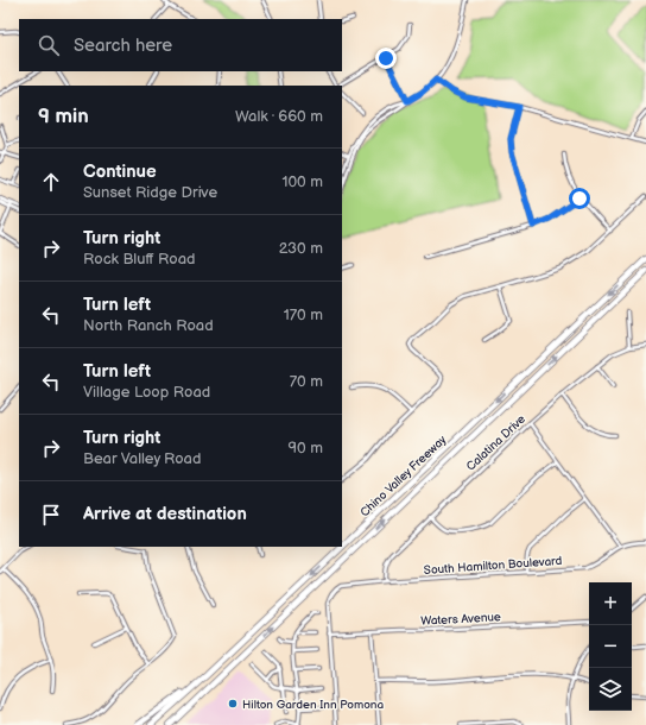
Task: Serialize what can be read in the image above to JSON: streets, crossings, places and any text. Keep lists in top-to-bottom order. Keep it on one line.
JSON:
{"streets":{"highway":["Chino Valley Freeway"],"street":["Calatina Drive","South Hamilton Boulevard","Waters Avenue"]},"crossings":[["Calatina Drive","South Hamilton Boulevard"],["South Hamilton Boulevard","Waters Avenue"]],"places":["Hilton Garden Inn Pomona"],"page":{"search":"Search here","heading":["9 min","Walk · 660 m"],"list":[["Continue","Sunset Ridge Drive","100 m"],["Turn right","Rock Bluff Road","230 m"],["Turn left","North Ranch Road","170 m"],["Turn left","Village Loop Road","70 m"],["Turn right","Bear Valley Road","90 m"],"Arrive at destination"],"map_buttons":["+","−"]}}
